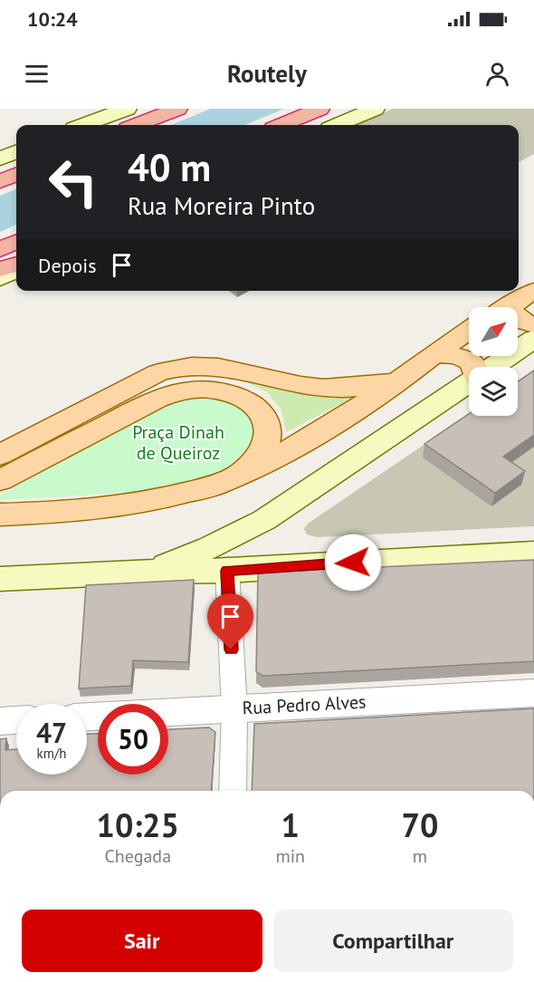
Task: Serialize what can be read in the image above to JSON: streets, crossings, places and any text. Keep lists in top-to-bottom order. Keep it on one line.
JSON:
{"streets":{"street":["Rua Pedro Alves"]},"parks":["Praça Dinah de Queiroz"],"north":"top right","page":{"status":"10:24","header":"Routely","turn":["40 m","Rua Moreira Pinto"],"then":"Depois","speed":"47 km/h","limit":"50","eta":["10:25","Chegada","1","min","70","m"],"buttons":["Sair","Compartilhar"]}}
